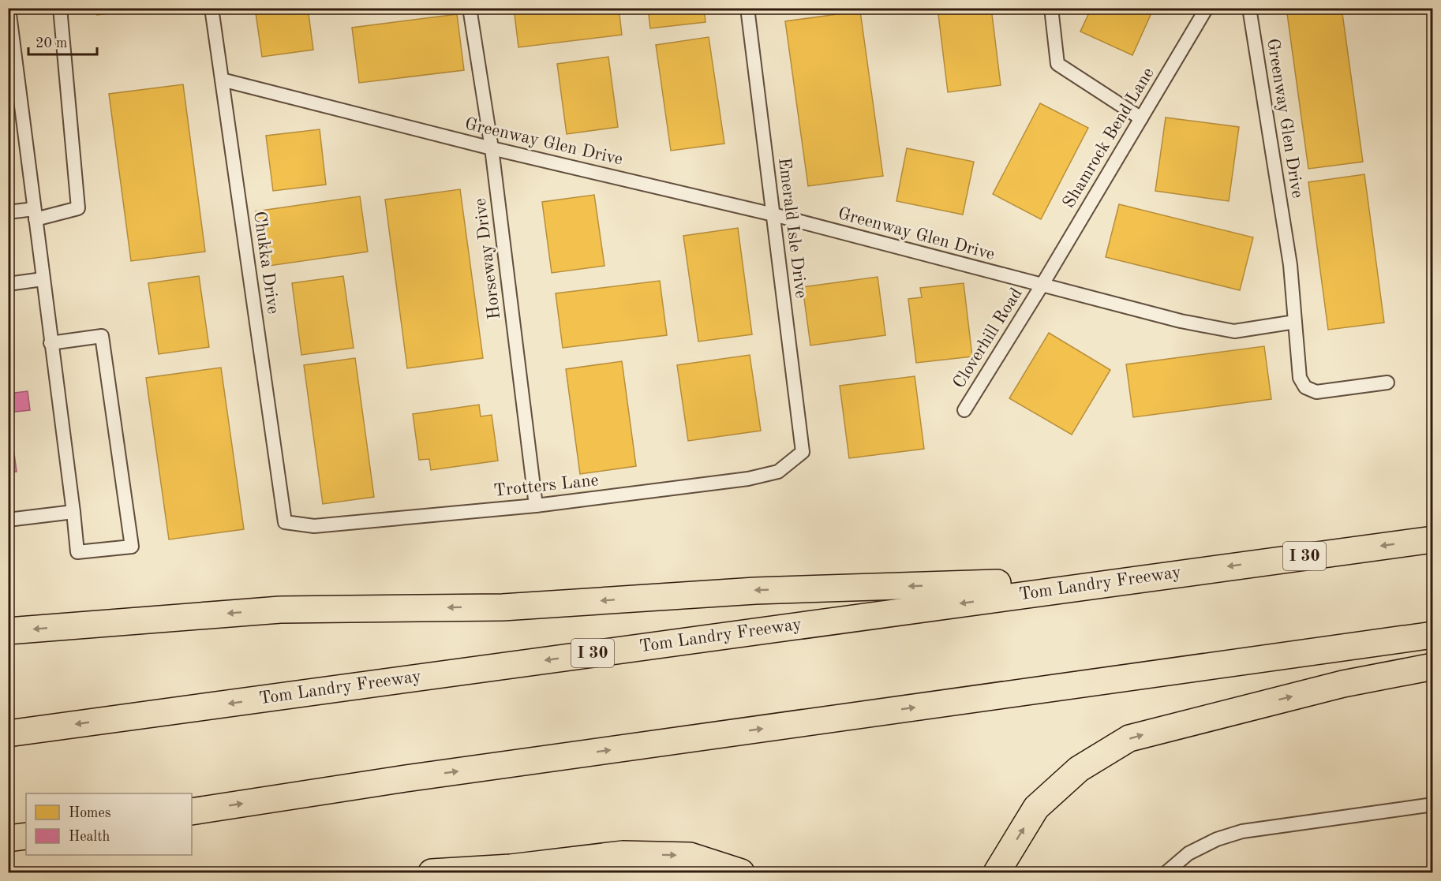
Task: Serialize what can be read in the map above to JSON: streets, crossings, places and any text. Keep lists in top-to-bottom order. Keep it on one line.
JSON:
{"streets":{"highway":["I 30","Tom Landry Freeway"],"lane":["Greenway Glen Drive","Shamrock Bend Lane","Emerald Isle Drive","Horseway Drive","Chukka Drive","Cloverhill Road","Trotters Lane"]},"crossings":[["Greenway Glen Drive","Shamrock Bend Lane"],["Greenway Glen Drive","Emerald Isle Drive"],["Greenway Glen Drive","Horseway Drive"],["Greenway Glen Drive","Chukka Drive"],["Greenway Glen Drive","Cloverhill Road"],["Shamrock Bend Lane","Cloverhill Road"],["Emerald Isle Drive","Trotters Lane"],["Horseway Drive","Trotters Lane"],["Chukka Drive","Trotters Lane"]],"legend":["Homes","Health"],"scale_bar":"20 m"}
